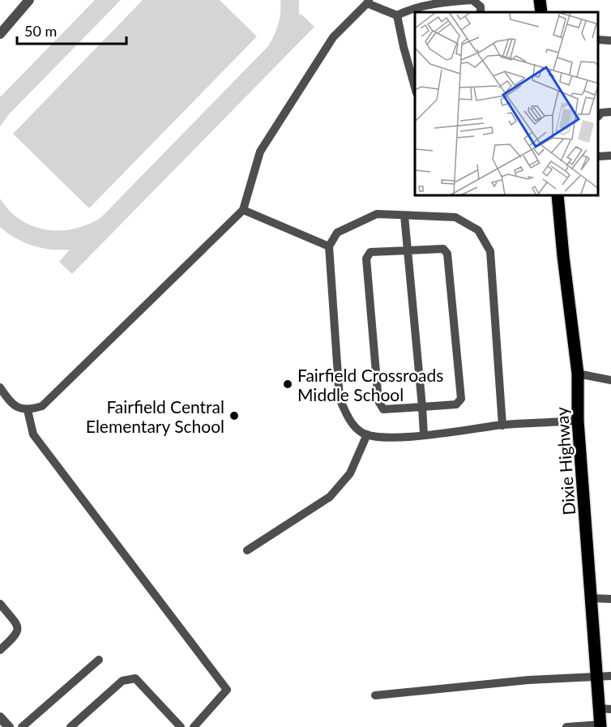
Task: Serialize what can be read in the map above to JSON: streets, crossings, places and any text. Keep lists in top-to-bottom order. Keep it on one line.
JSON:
{"streets":{"main road":["Dixie Highway"]},"places":["Fairfield Crossroads Middle School","Fairfield Central Elementary School"],"scale_bar":"50 m"}
